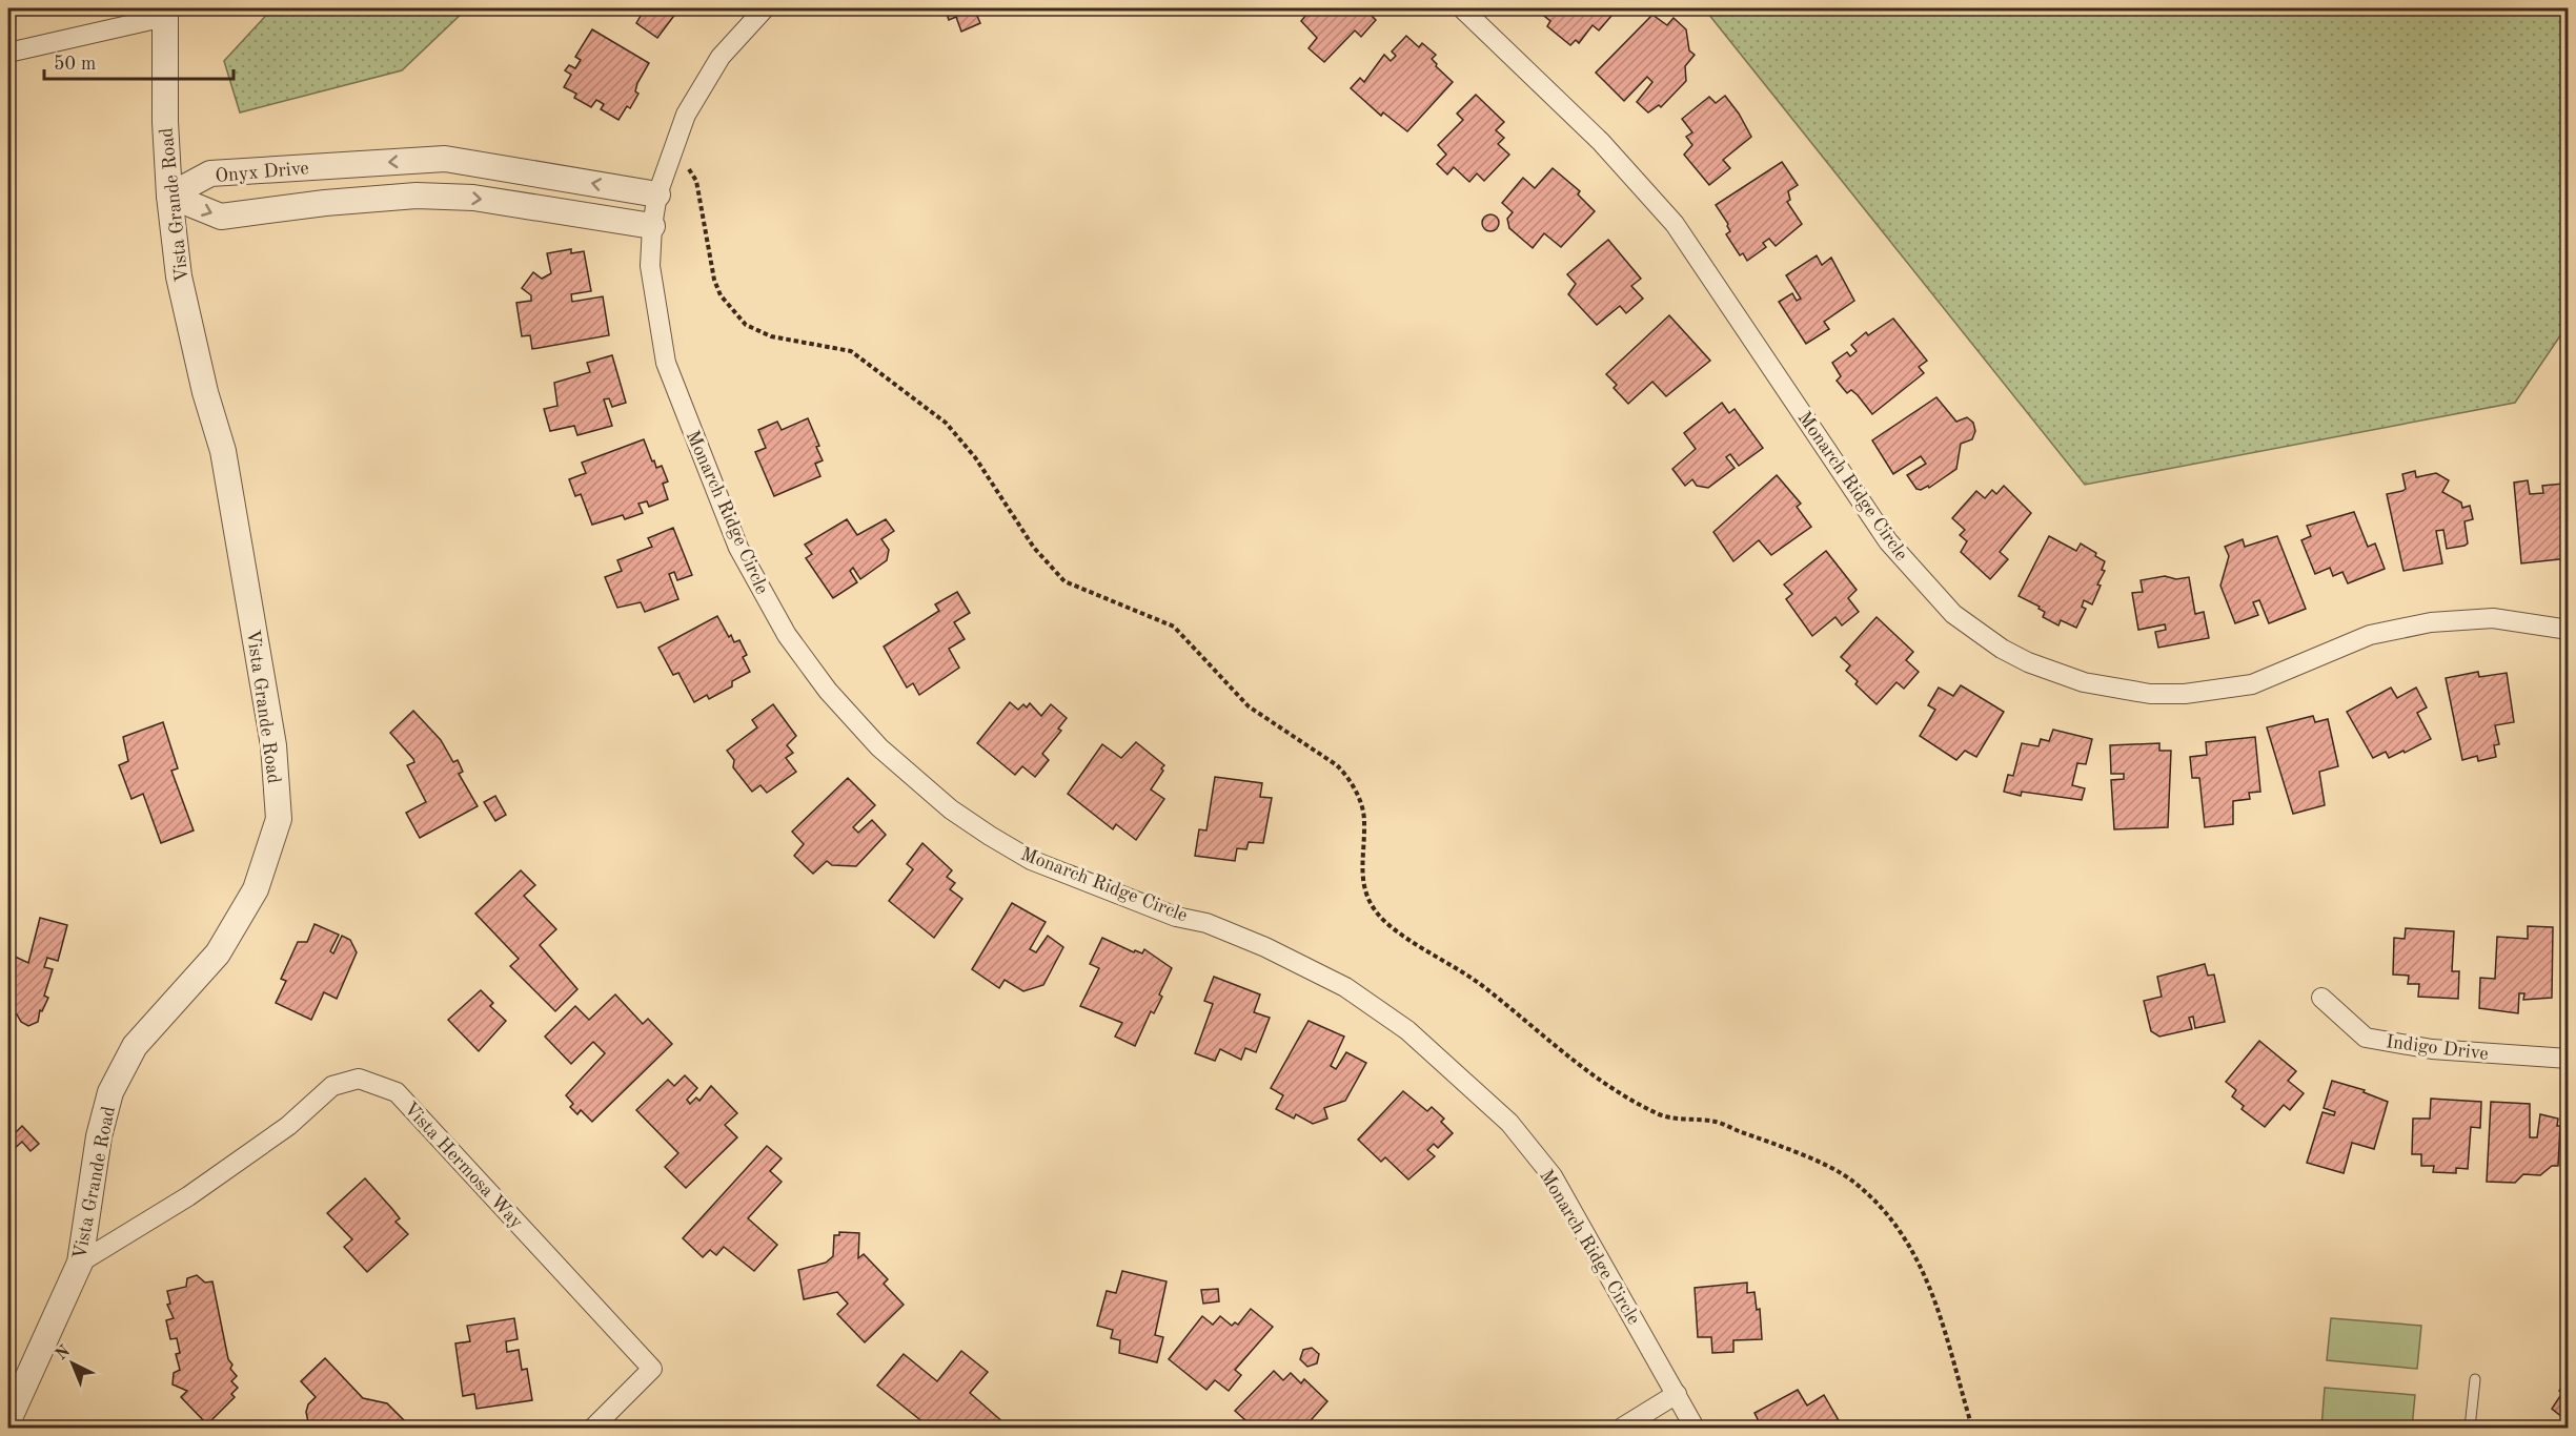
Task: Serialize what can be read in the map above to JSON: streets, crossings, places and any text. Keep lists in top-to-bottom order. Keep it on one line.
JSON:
{"streets":{"street":["Onyx Drive","Vista Grande Road","Monarch Ridge Circle","Indigo Drive","Vista Hermosa Way"]},"crossings":[["Onyx Drive","Vista Grande Road"],["Onyx Drive","Monarch Ridge Circle"],["Vista Grande Road","Vista Hermosa Way"]],"scale_bar":"50 m","north":"top left"}
